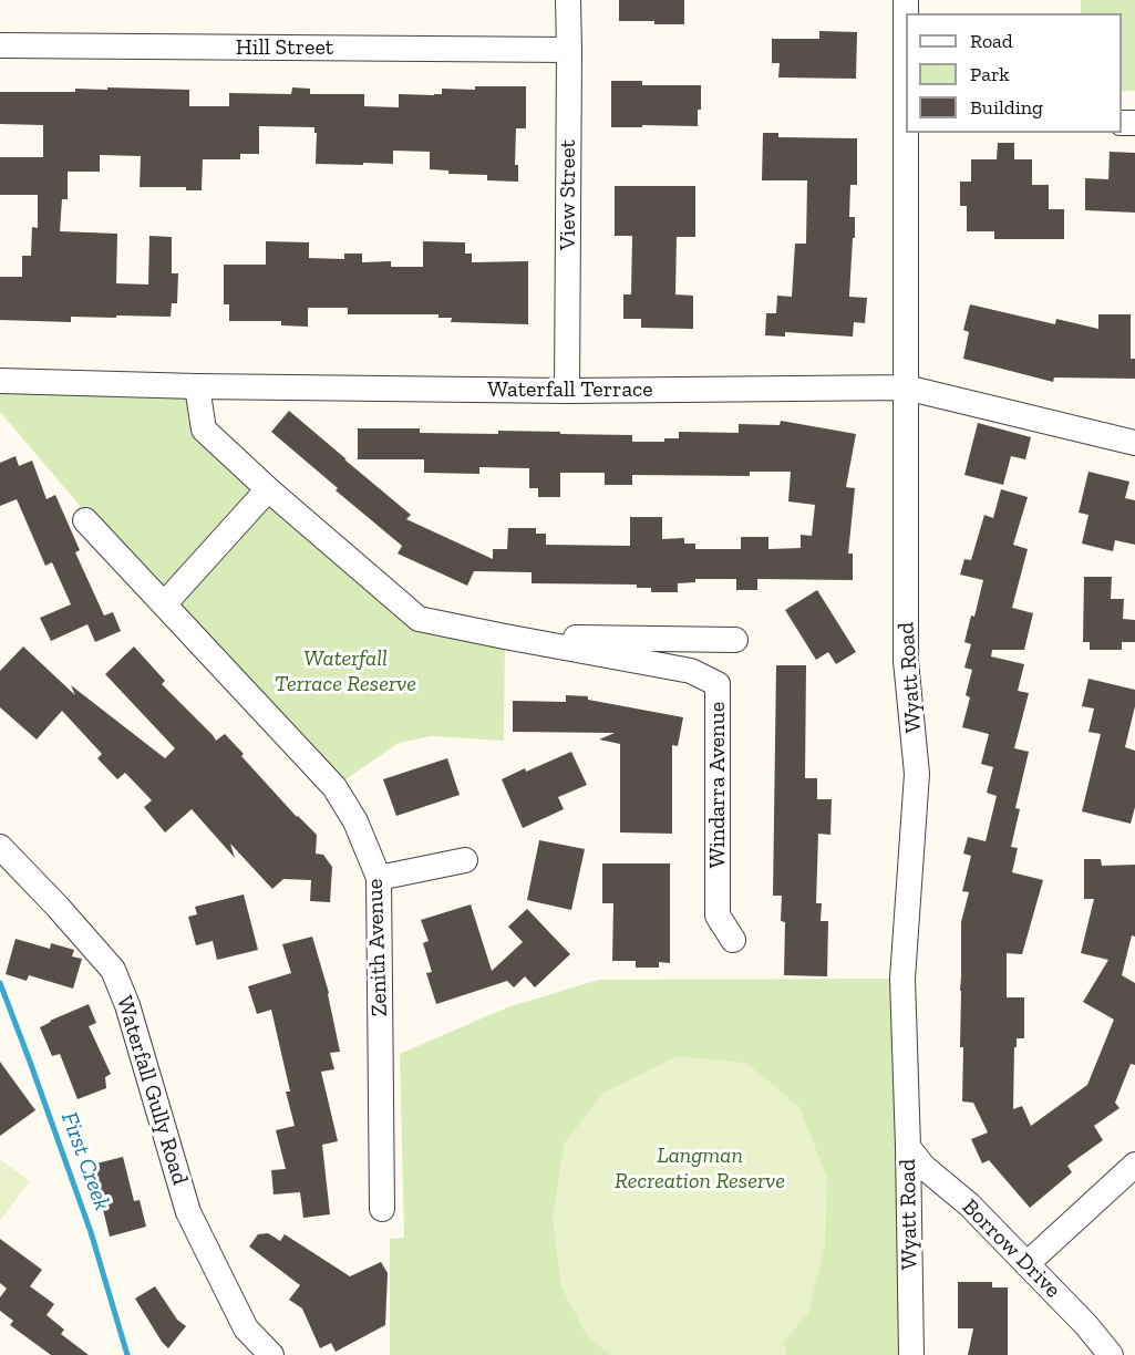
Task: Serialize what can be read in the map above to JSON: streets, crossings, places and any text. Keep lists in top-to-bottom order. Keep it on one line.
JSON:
{"streets":{"street":["Hill Street","View Street","Waterfall Terrace","Wyatt Road","Windarra Avenue","Zenith Avenue","Waterfall Gully Road","Borrow Drive"]},"crossings":[["Hill Street","View Street"],["View Street","Waterfall Terrace"],["Waterfall Terrace","Wyatt Road"],["Waterfall Terrace","Windarra Avenue"],["Wyatt Road","Borrow Drive"]],"water":["First Creek"],"parks":["Waterfall Terrace Reserve","Langman Recreation Reserve"],"legend":["Road","Park","Building"]}
